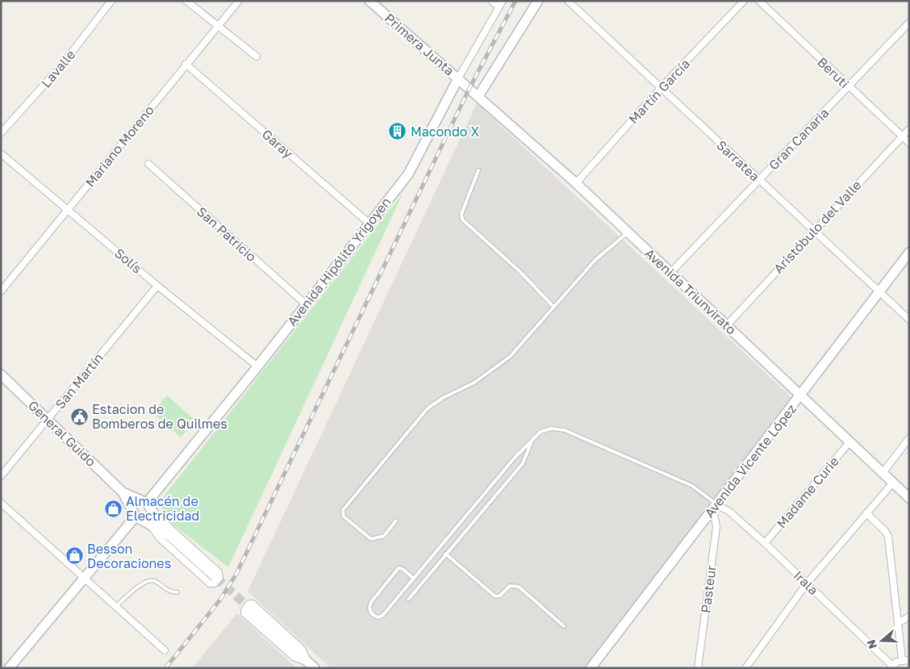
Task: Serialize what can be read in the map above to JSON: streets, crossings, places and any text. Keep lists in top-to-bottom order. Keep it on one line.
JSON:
{"streets":{"main road":["Primera Junta","Avenida Hipólito Yrigoyen","Avenida Triunvirato","General Guido","Avenida Vicente López"],"street":["Lavalle","Beruti","Martín García","Gran Canaria","Garay","Mariano Moreno","Sarratea","Aristóbulo del Valle","San Patricio","Solís","San Martín","Madame Curie","Irala","Pasteur"]},"crossings":[["Primera Junta","Avenida Hipólito Yrigoyen"],["Primera Junta","Avenida Triunvirato"],["Beruti","Gran Canaria"],["Beruti","Aristóbulo del Valle"],["Martín García","Sarratea"],["Martín García","Avenida Triunvirato"],["Gran Canaria","Sarratea"],["Gran Canaria","Avenida Triunvirato"],["Garay","Mariano Moreno"],["Garay","Avenida Hipólito Yrigoyen"],["Mariano Moreno","Solís"],["Sarratea","Aristóbulo del Valle"],["Sarratea","Avenida Vicente López"],["Aristóbulo del Valle","Avenida Triunvirato"],["San Patricio","Avenida Hipólito Yrigoyen"],["Solís","Avenida Hipólito Yrigoyen"],["Solís","San Martín"],["Avenida Hipólito Yrigoyen","General Guido"],["Avenida Triunvirato","Avenida Vicente López"],["Avenida Triunvirato","Madame Curie"],["San Martín","General Guido"],["Avenida Vicente López","Irala"],["Avenida Vicente López","Pasteur"],["Madame Curie","Irala"]],"places":{"building":["Macondo X"],"public building":["Estacion de Bomberos de Quilmes"],"shop":["Almacén de Electricidad","Besson Decoraciones"]},"north":"left"}
